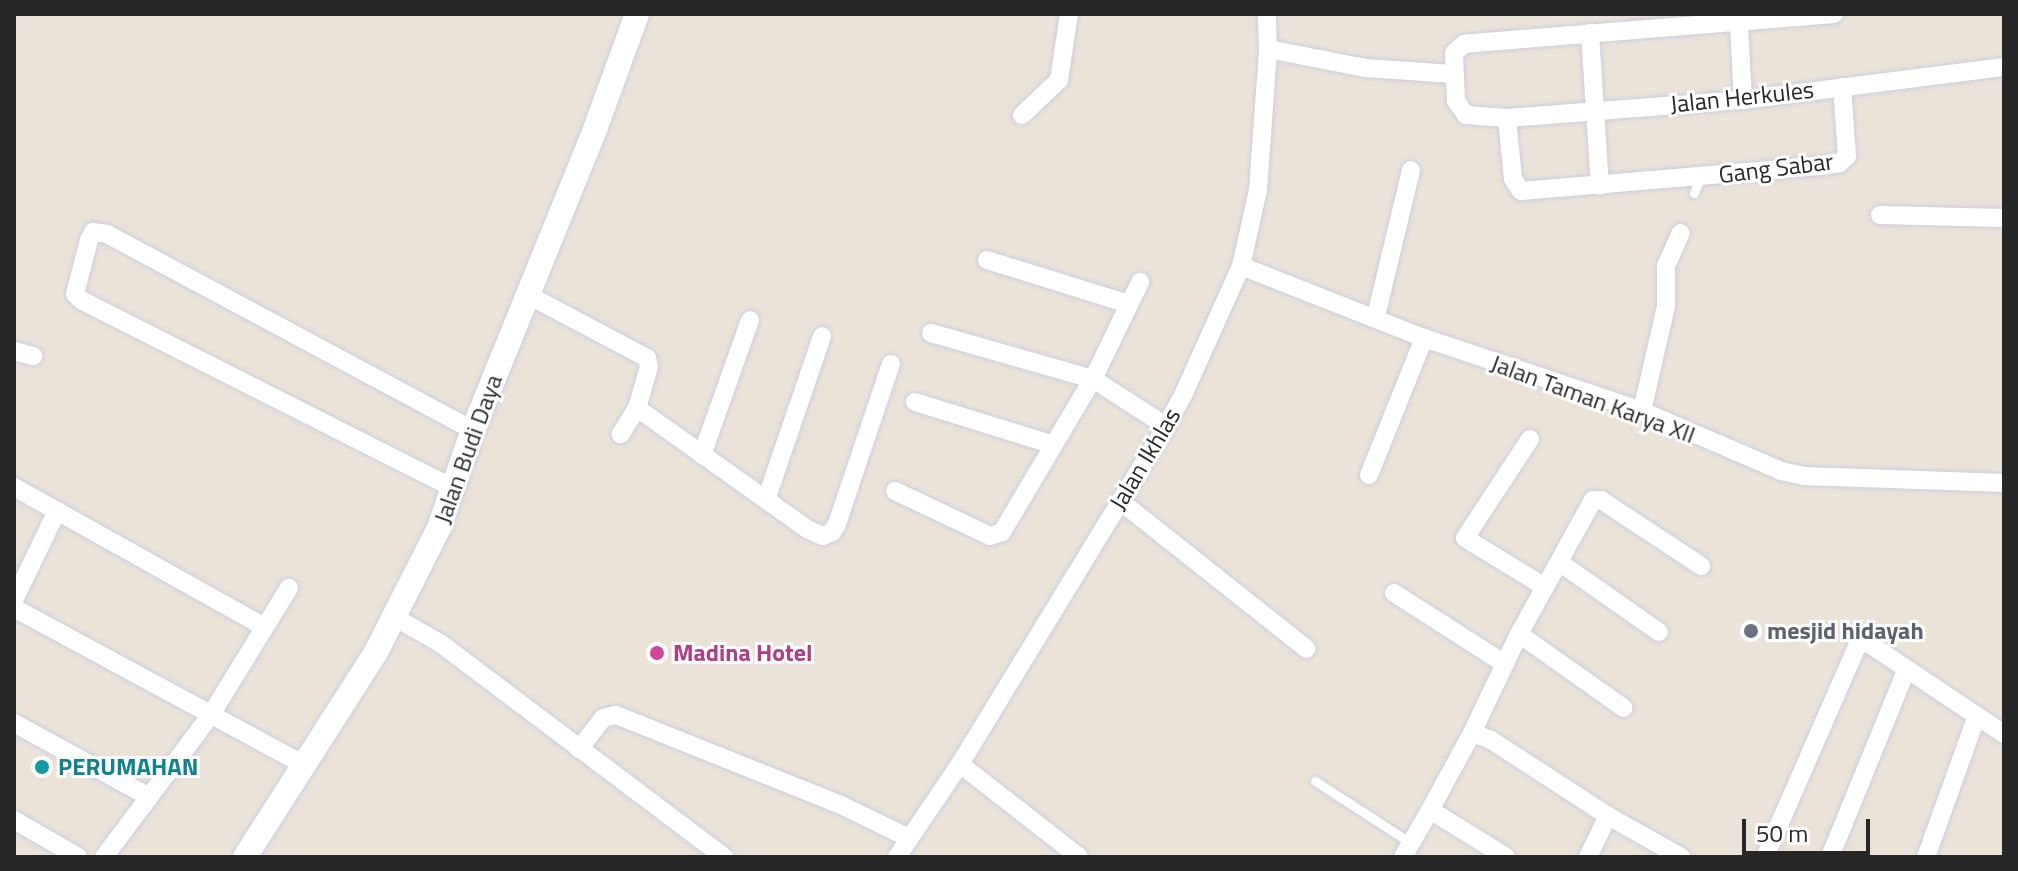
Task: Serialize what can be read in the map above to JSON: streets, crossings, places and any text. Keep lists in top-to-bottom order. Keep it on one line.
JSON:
{"streets":{"street":["Jalan Herkules","Gang Sabar","Jalan Taman Karya XII","Jalan Budi Daya","Jalan Ikhlas"]},"crossings":[["Jalan Herkules","Gang Sabar"],["Jalan Taman Karya XII","Jalan Ikhlas"]],"places":["mesjid hidayah","Madina Hotel","PERUMAHAN"],"scale_bar":"50 m"}
